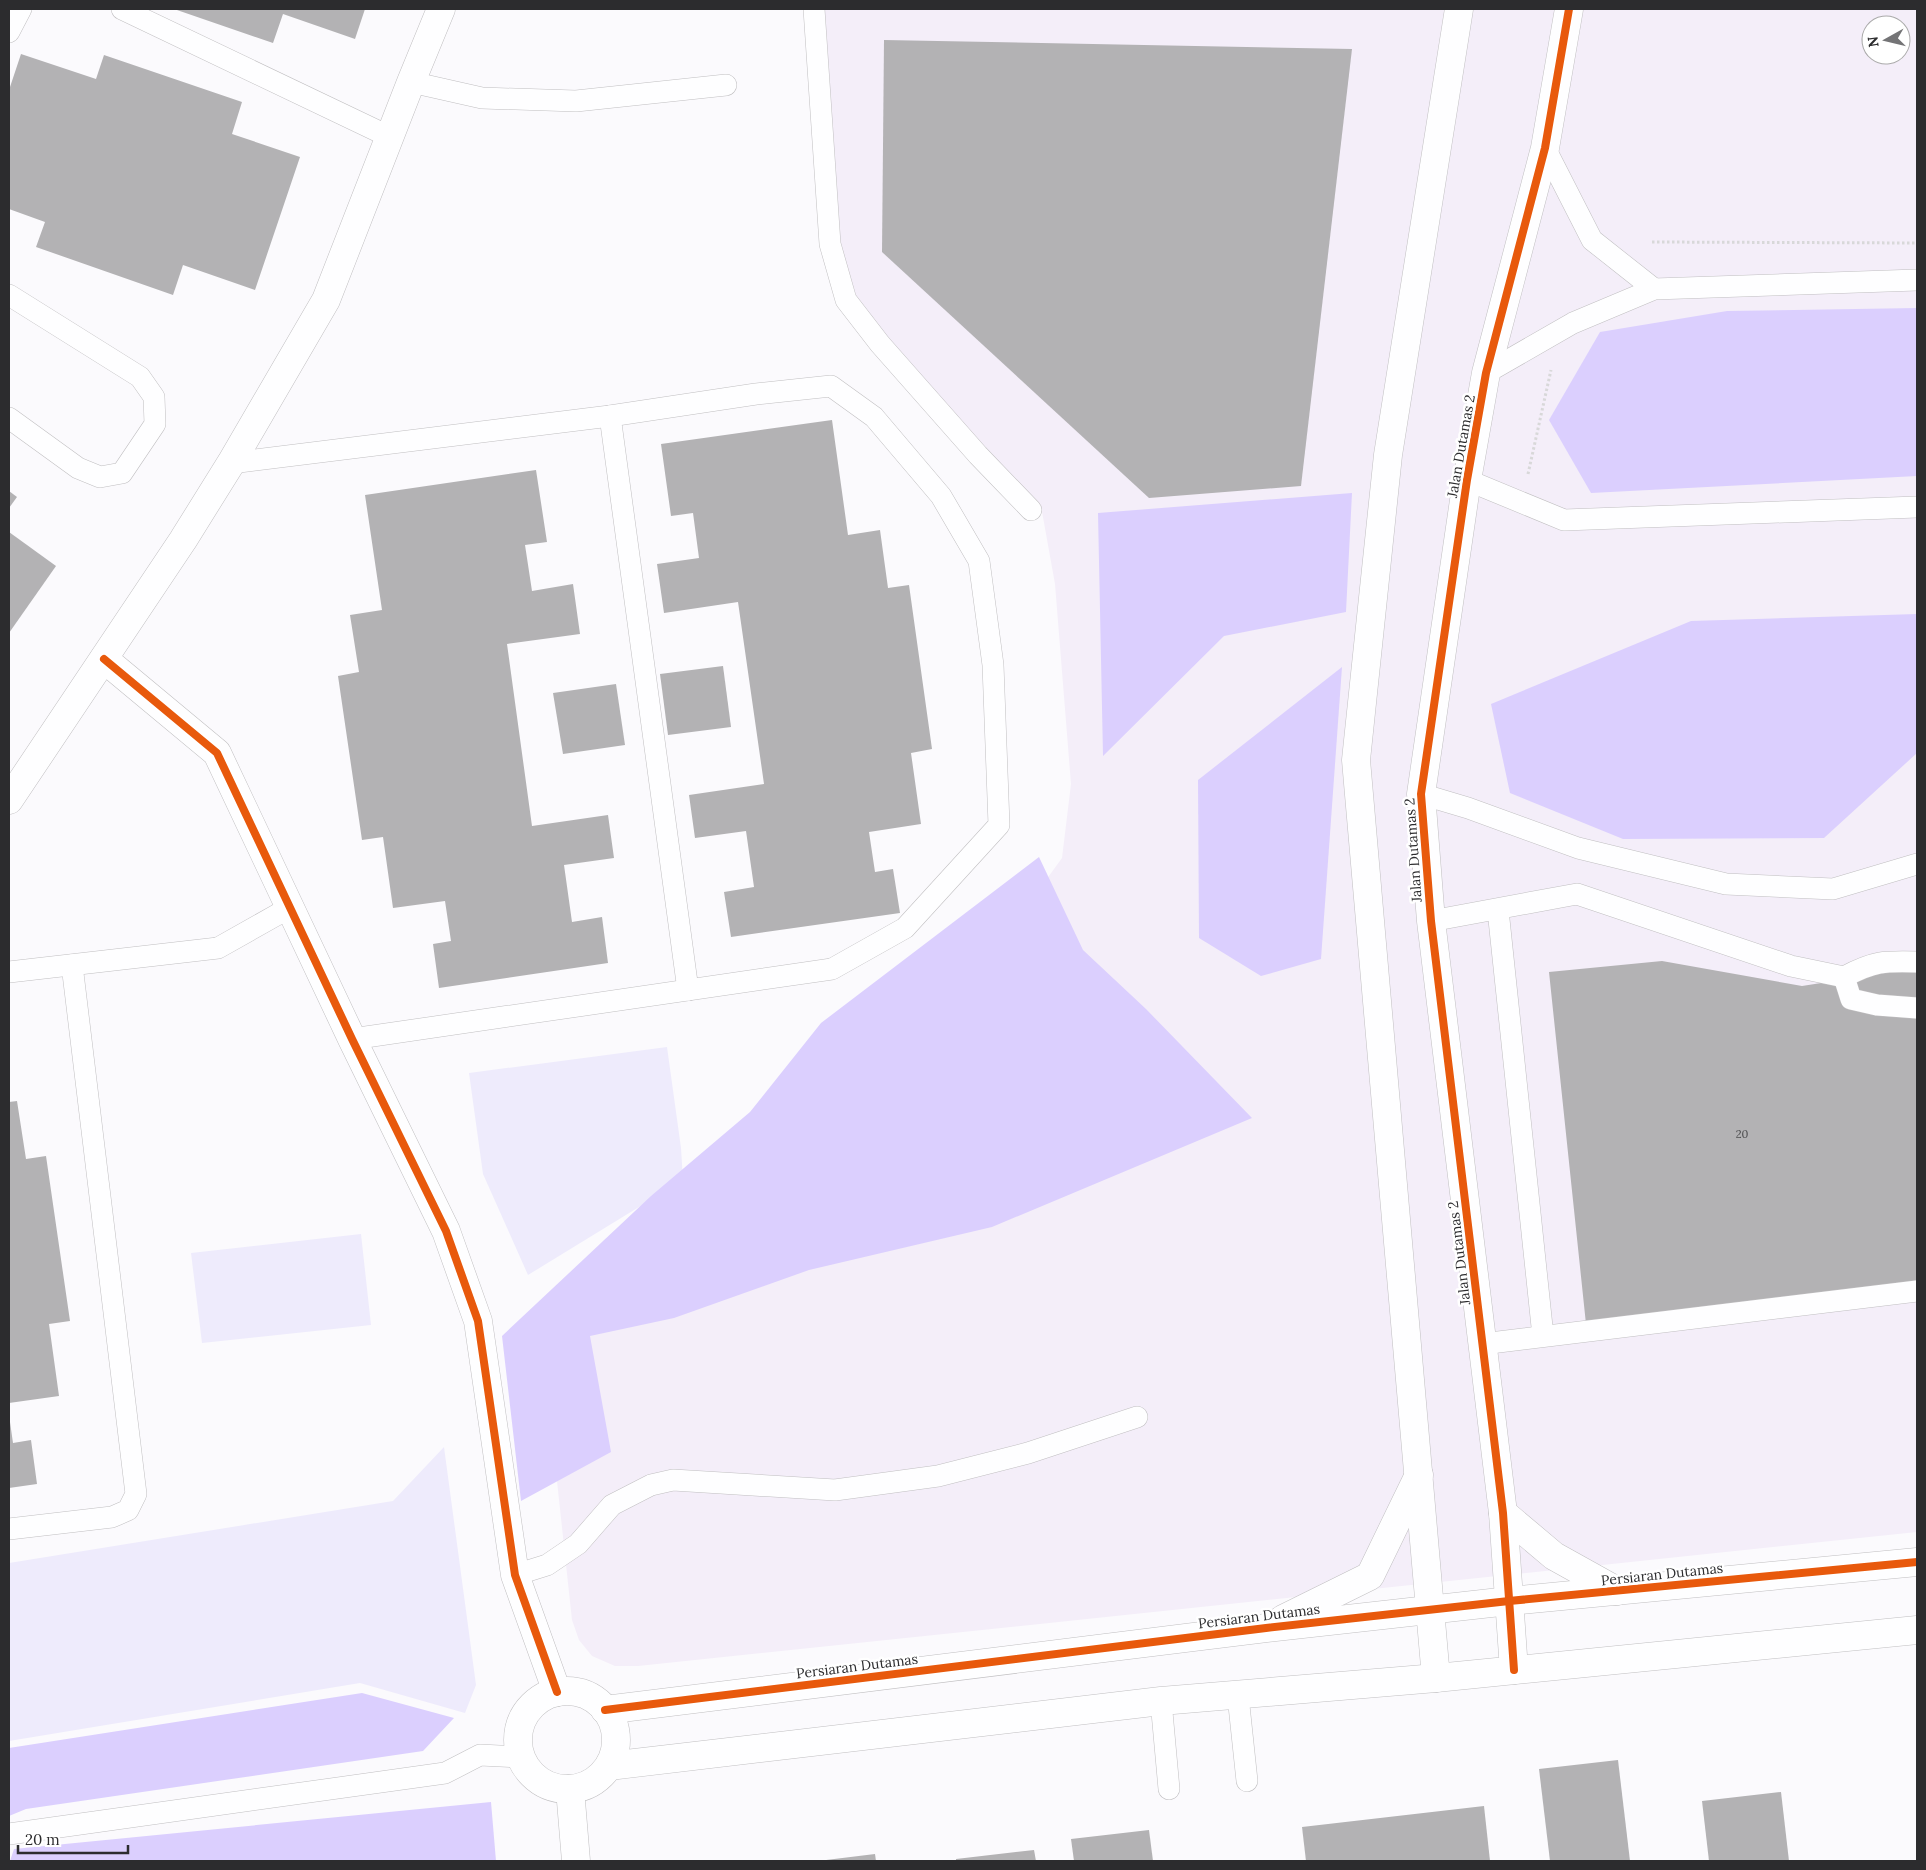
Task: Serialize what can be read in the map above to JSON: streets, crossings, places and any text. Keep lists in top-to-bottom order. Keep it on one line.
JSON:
{"streets":{"street":["Jalan Dutamas 2","Persiaran Dutamas"]},"crossings":[["Jalan Dutamas 2","Persiaran Dutamas"]],"house_numbers":["20"],"scale_bar":"20 m","north":"left"}
